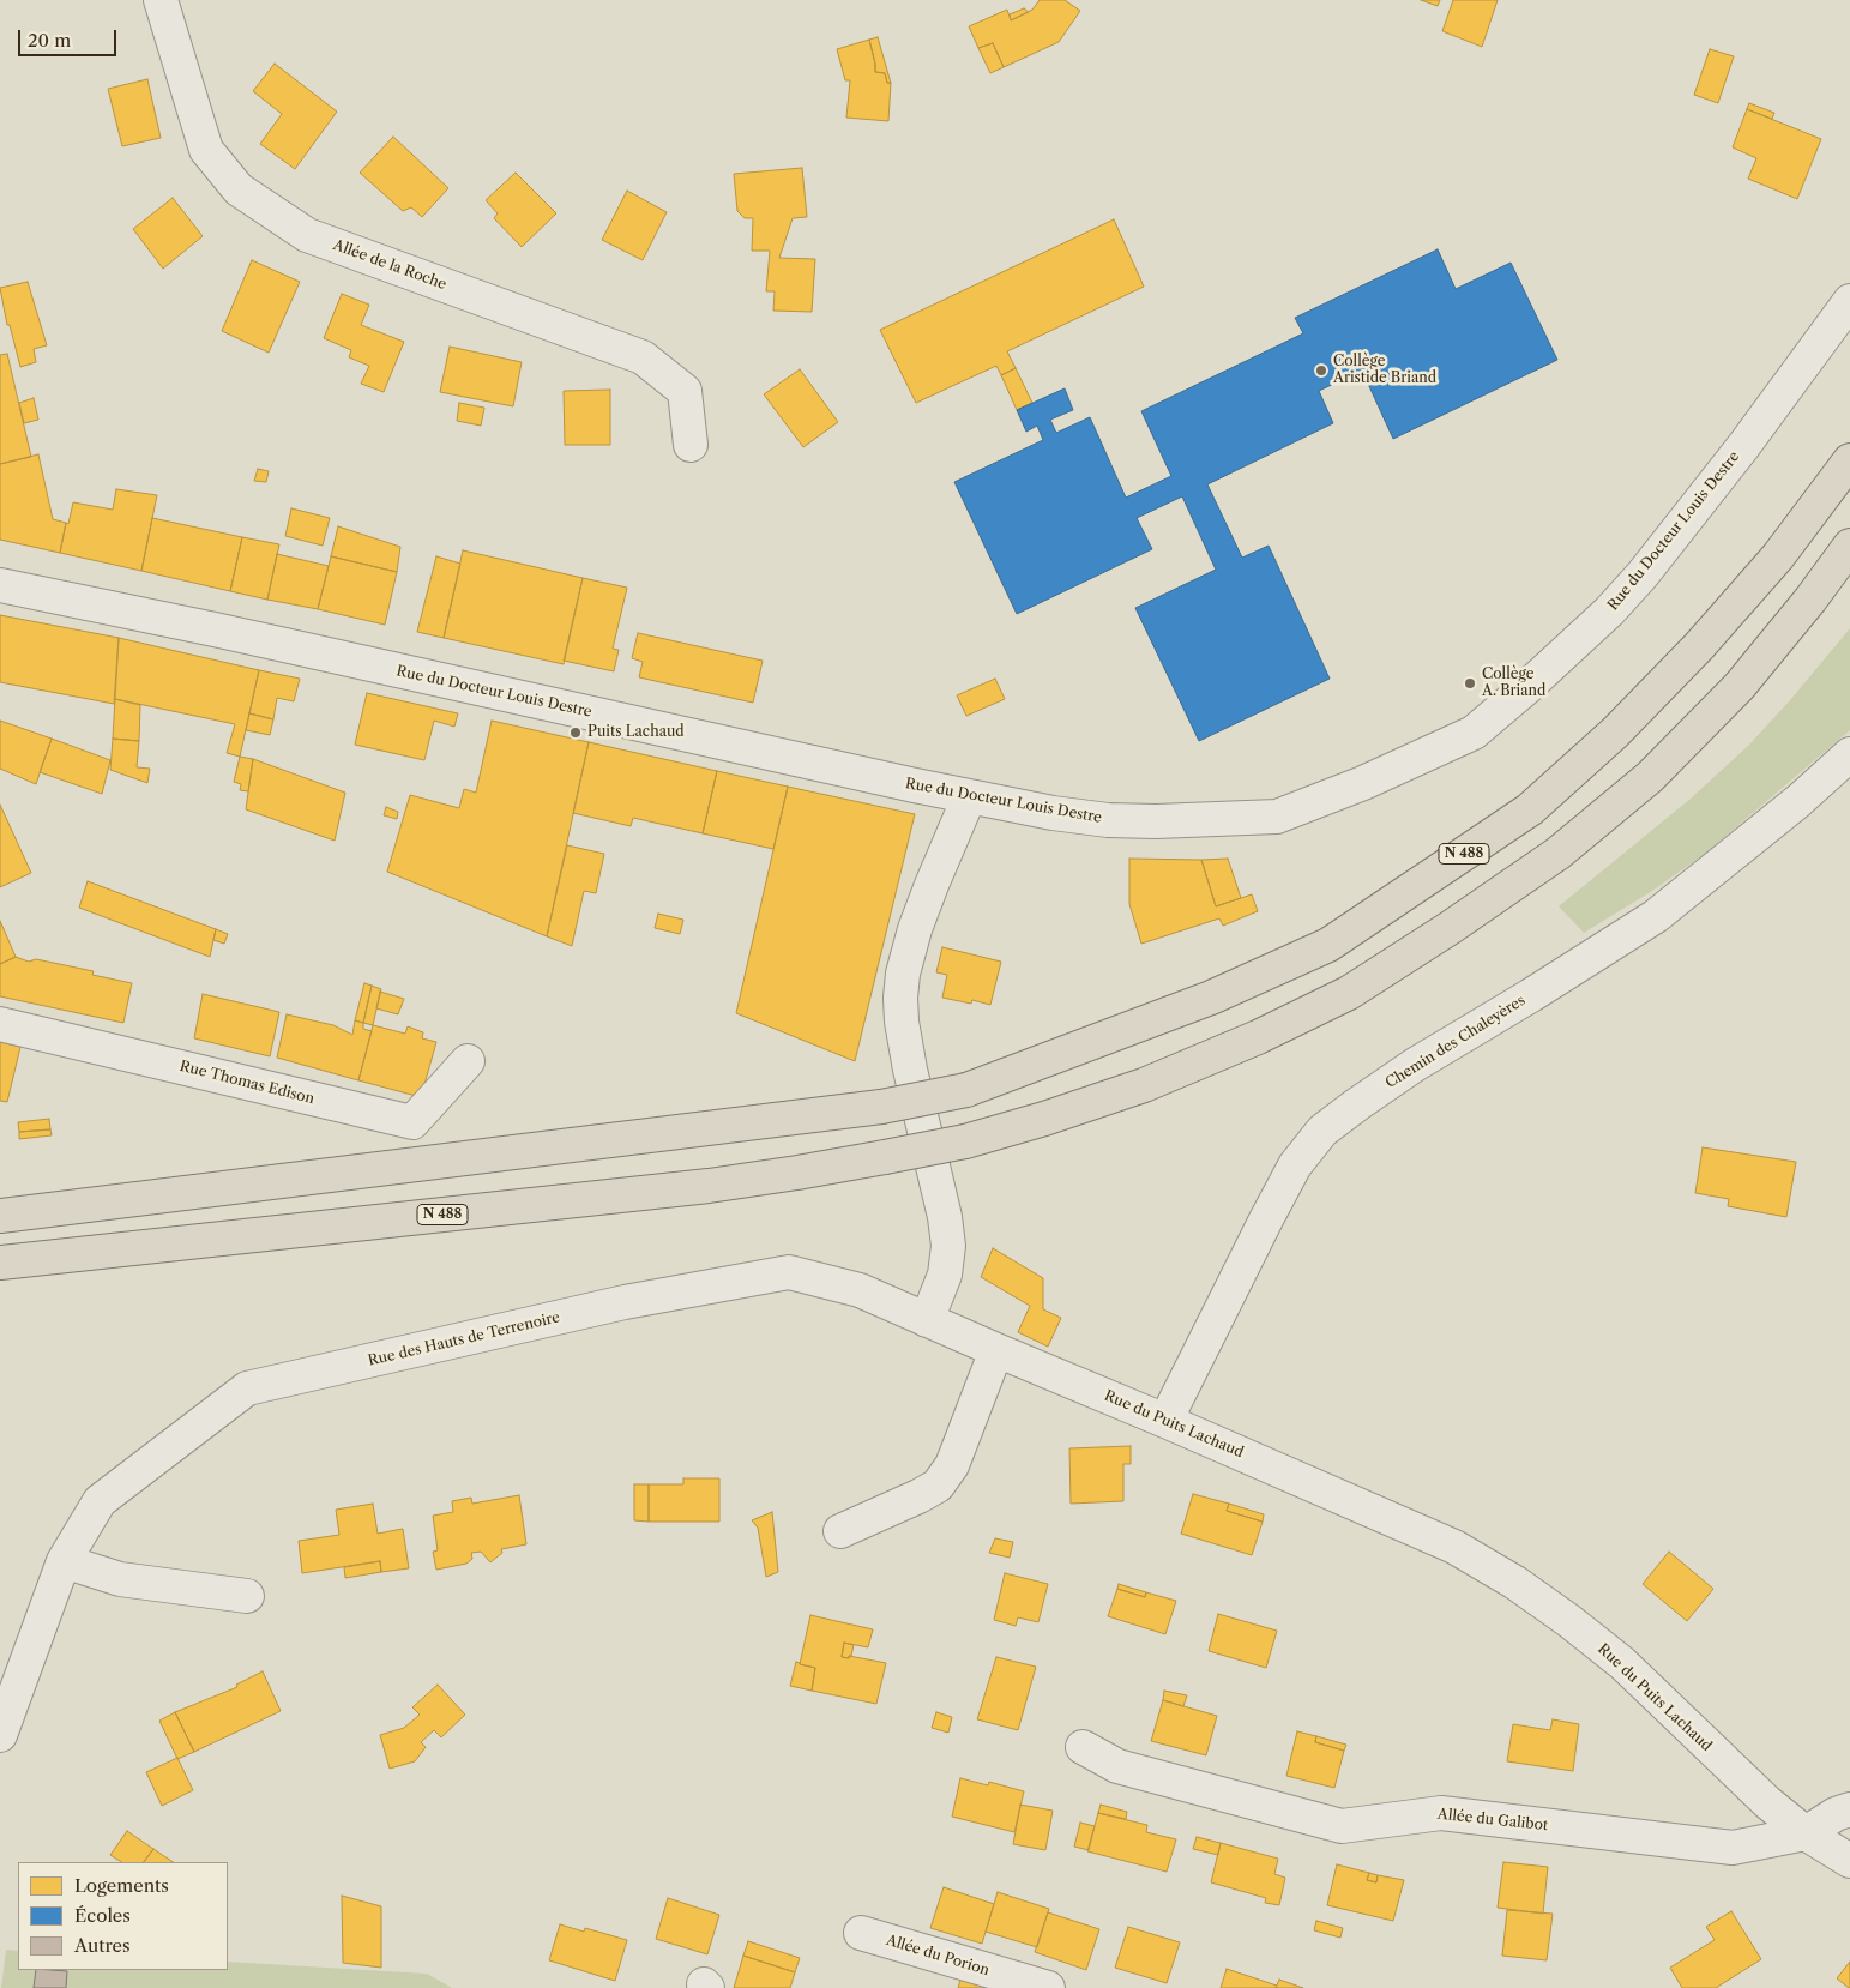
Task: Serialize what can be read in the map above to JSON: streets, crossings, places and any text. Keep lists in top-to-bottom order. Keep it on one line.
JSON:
{"streets":{"highway":["N 488"],"street":["Allée de la Roche","Rue du Docteur Louis Destre","Chemin des Chaleyères","Rue Thomas Edison","Rue des Hauts de Terrenoire","Rue du Puits Lachaud","Allée du Galibot","Allée du Porion"]},"crossings":[["Chemin des Chaleyères","Rue du Puits Lachaud"],["Rue des Hauts de Terrenoire","Rue du Puits Lachaud"],["Rue du Puits Lachaud","Allée du Galibot"]],"places":["Collège Aristide Briand","Collège A. Briand","Puits Lachaud"],"legend":["Logements","Écoles","Autres"],"scale_bar":"20 m"}
